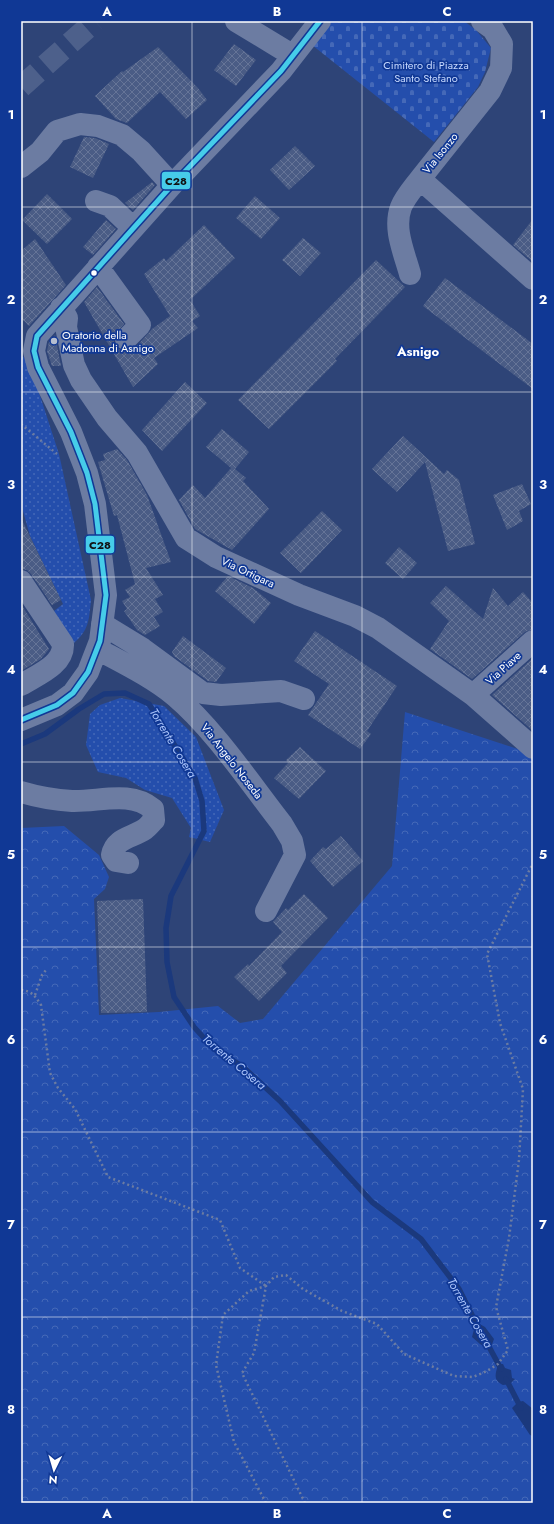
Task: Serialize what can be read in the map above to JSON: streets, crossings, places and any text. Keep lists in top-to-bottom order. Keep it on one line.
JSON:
{"streets":{"street":["Via Isonzo","Via Ortigara","Via Piave","Via Angelo Noseda"]},"crossings":[["Via Ortigara","Via Piave"]],"districts":["Asnigo"],"water":["Torrente Cosera"],"parks":["Cimitero di Piazza Santo Stefano"],"places":["Oratorio della Madonna di Asnigo"],"lines":["transit line C28"],"north":"bottom","grid":{"columns":["A","B","C"],"rows":["1","2","3","4","5","6","7","8"]}}
